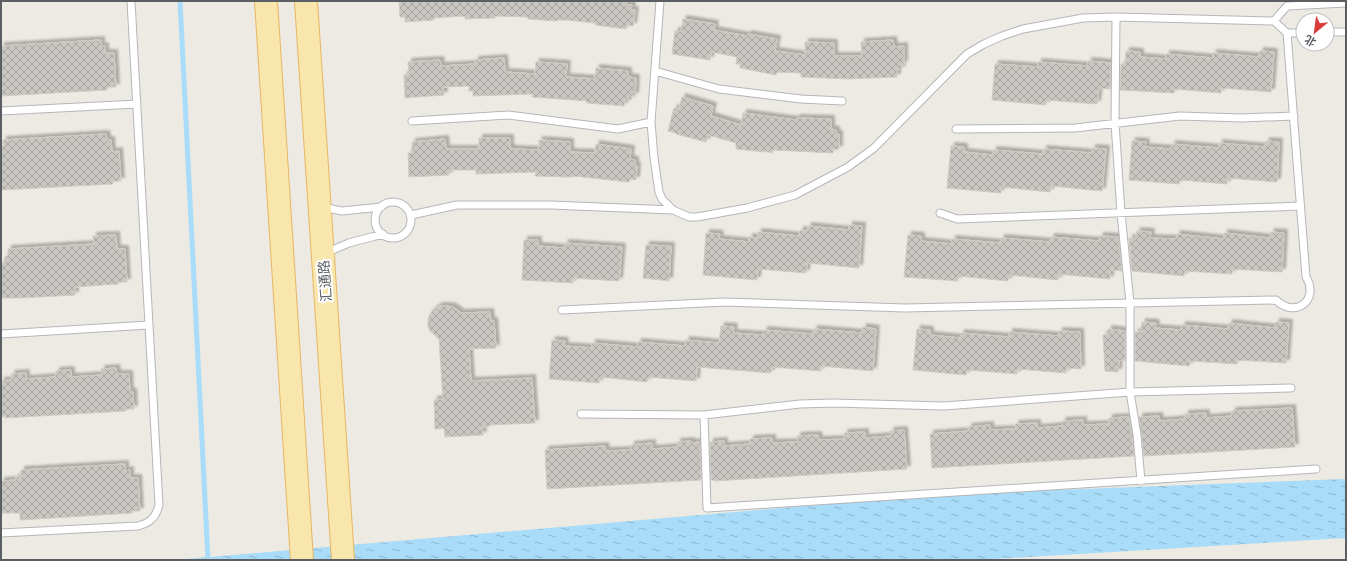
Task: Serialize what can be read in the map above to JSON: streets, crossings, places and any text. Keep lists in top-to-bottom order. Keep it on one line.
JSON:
{"streets":{"main road":["汇通路"]},"north":"bottom left"}
